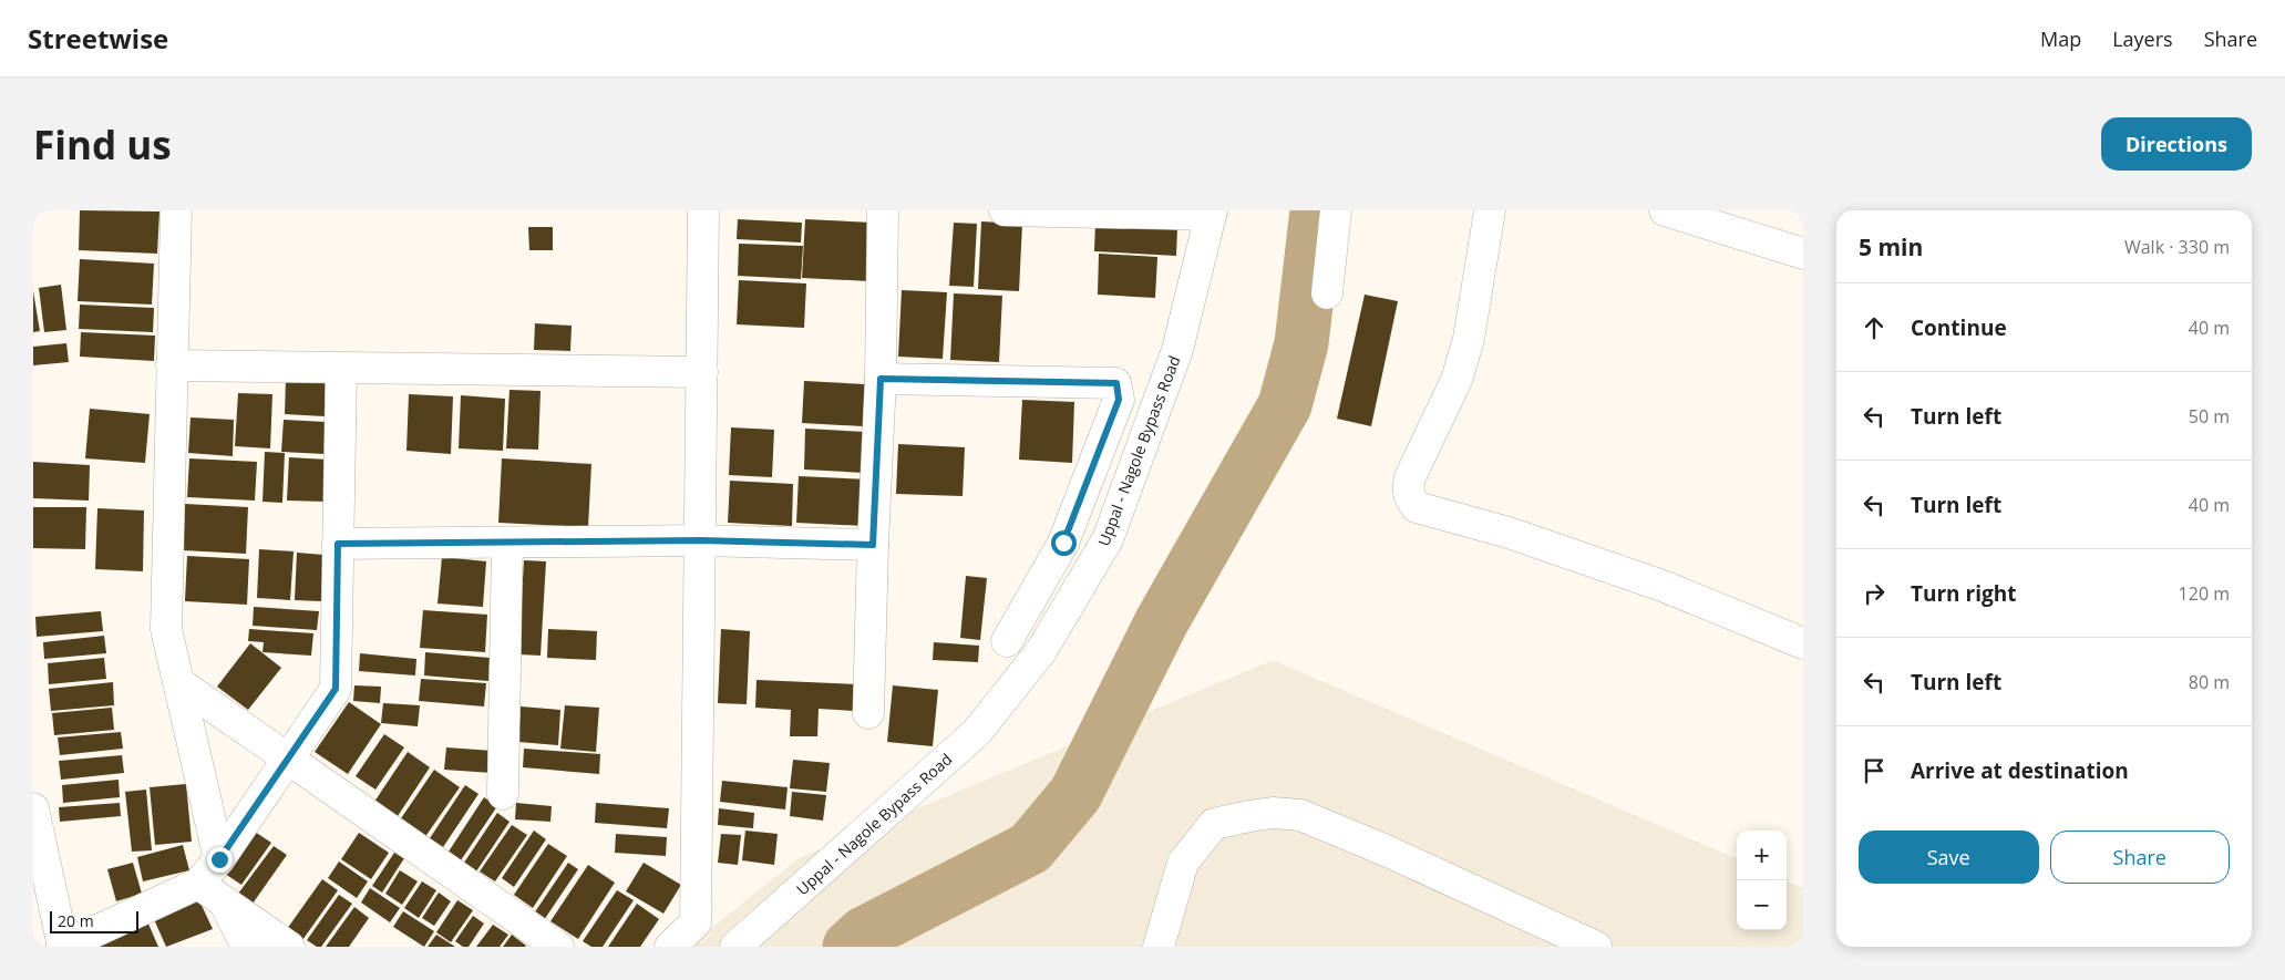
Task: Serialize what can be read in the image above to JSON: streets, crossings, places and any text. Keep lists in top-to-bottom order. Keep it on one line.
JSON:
{"streets":{"street":["Uppal - Nagole Bypass Road"]},"scale_bar":"20 m","page":{"header":"Streetwise","nav":["Map","Layers","Share"],"buttons":["Directions",["Save","Share"]],"title":"Find us","heading":["5 min","Walk · 330 m"],"list":[["Continue","40 m"],["Turn left","50 m"],["Turn left","40 m"],["Turn right","120 m"],["Turn left","80 m"],"Arrive at destination"],"map_buttons":["+","−"],"scale":"20 m"}}
